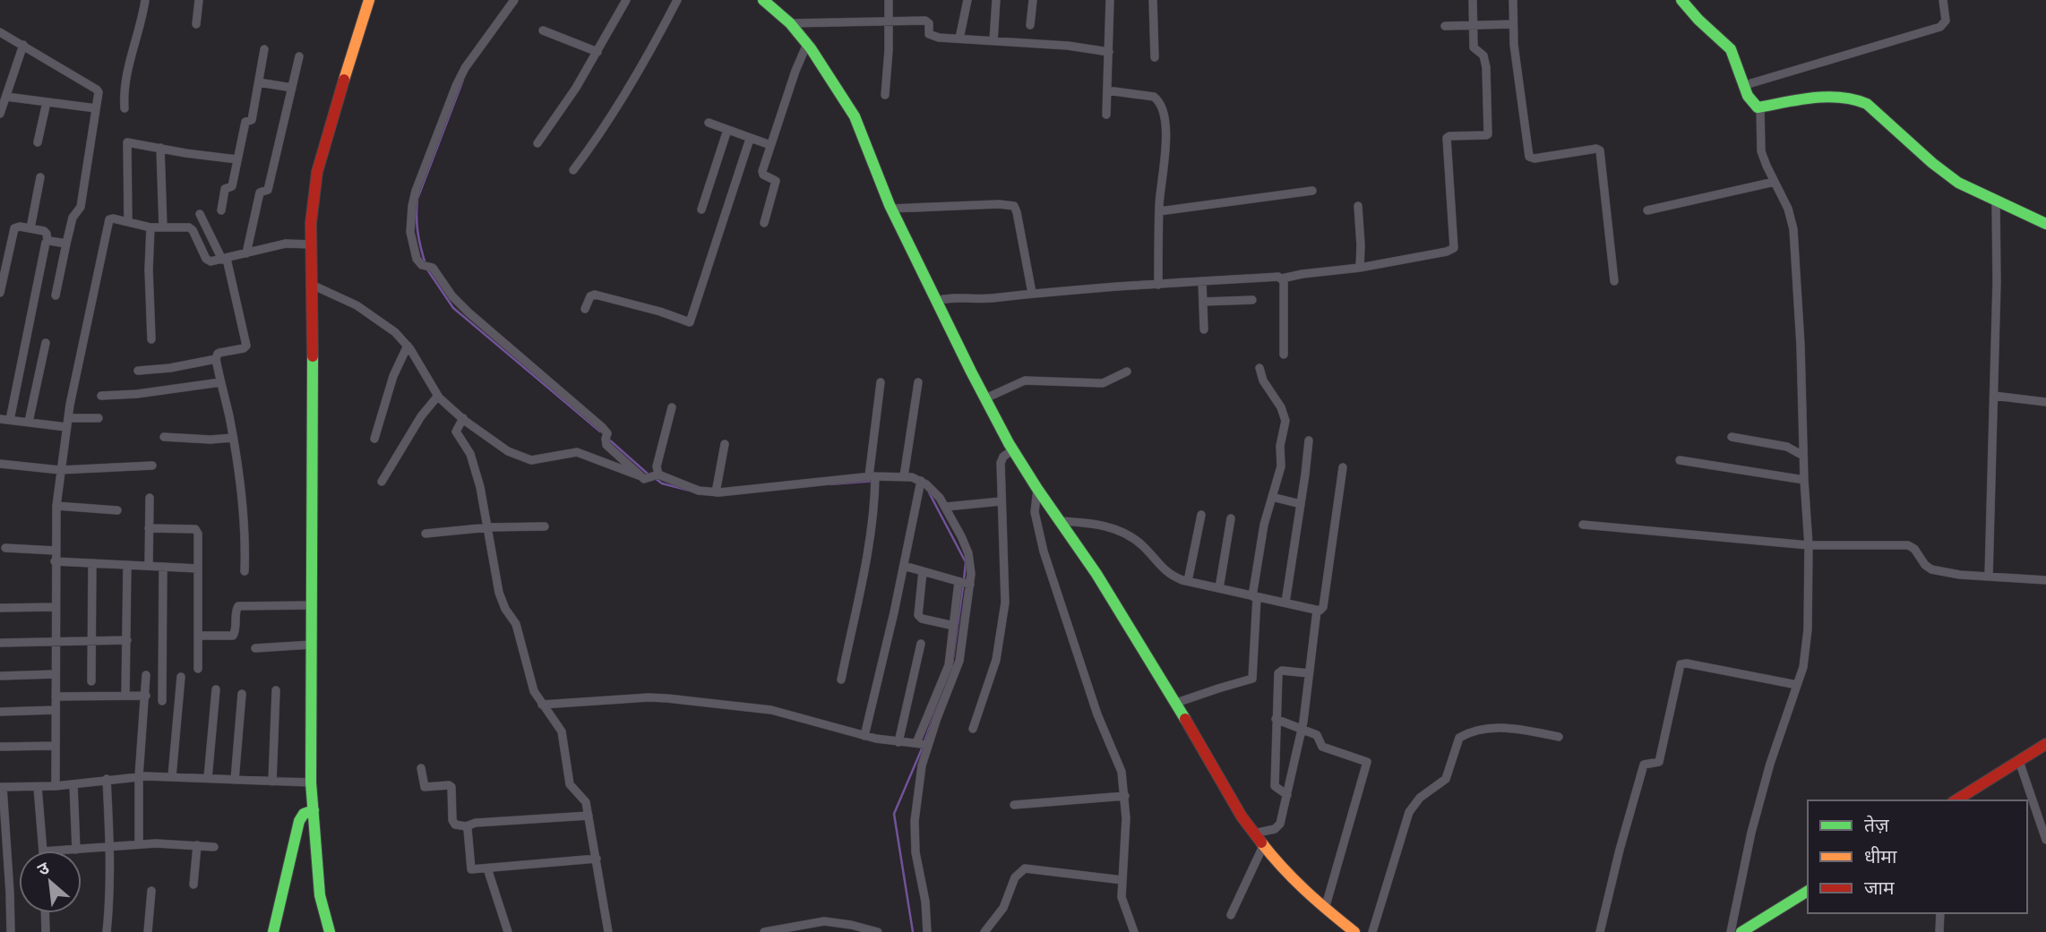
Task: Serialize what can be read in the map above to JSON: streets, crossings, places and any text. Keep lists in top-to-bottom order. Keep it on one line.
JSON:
{"legend":["तेज़","धीमा","जाम"],"north":"top left"}
